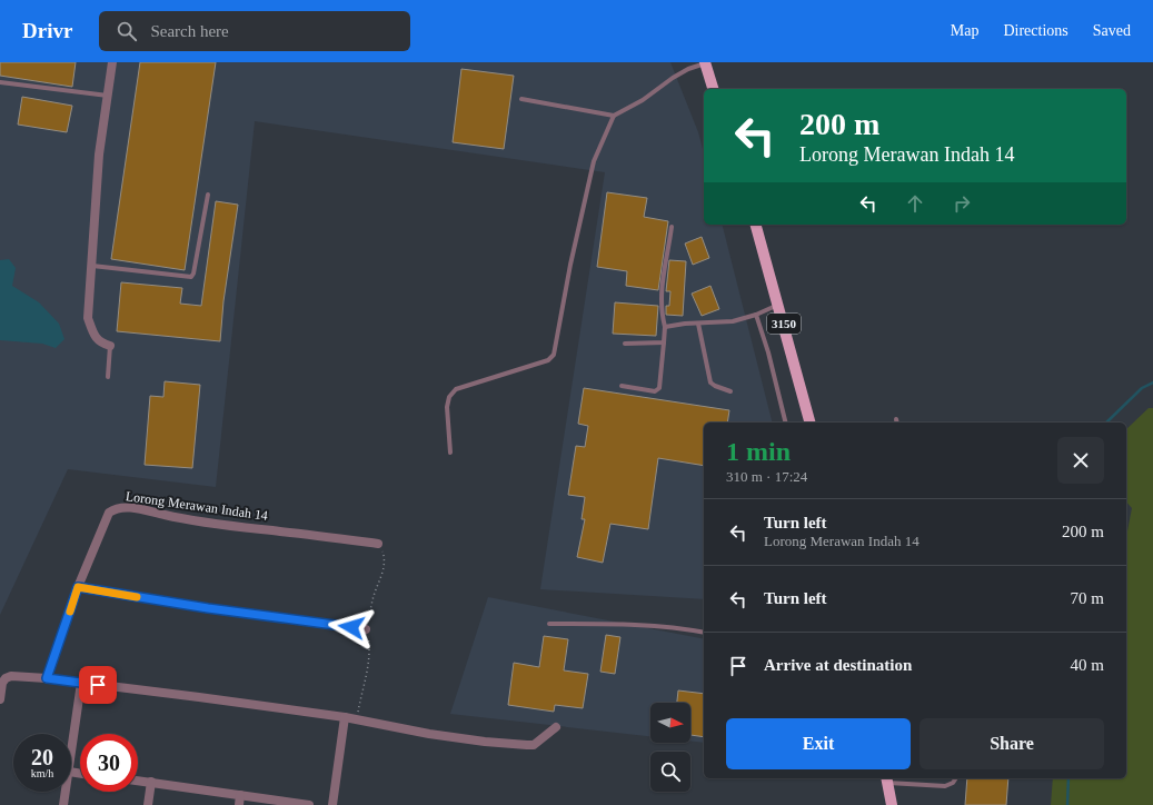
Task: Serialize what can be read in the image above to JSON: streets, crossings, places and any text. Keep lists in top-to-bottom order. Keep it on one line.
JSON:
{"streets":{"main road":["3150"],"street":["Lorong Merawan Indah 14"]},"north":"right","page":{"header":"Drivr","search":"Search here","nav":["Map","Directions","Saved"],"turn":["200 m","Lorong Merawan Indah 14"],"heading":["1 min","310 m · 17:24"],"list":[{"name":"Turn left","note":"Lorong Merawan Indah 14","value":"200 m"},{"name":"Turn left","value":"70 m"},{"name":"Arrive at destination","value":"40 m"}],"buttons":["Exit","Share"],"speed":"20 km/h","limit":"30"}}
